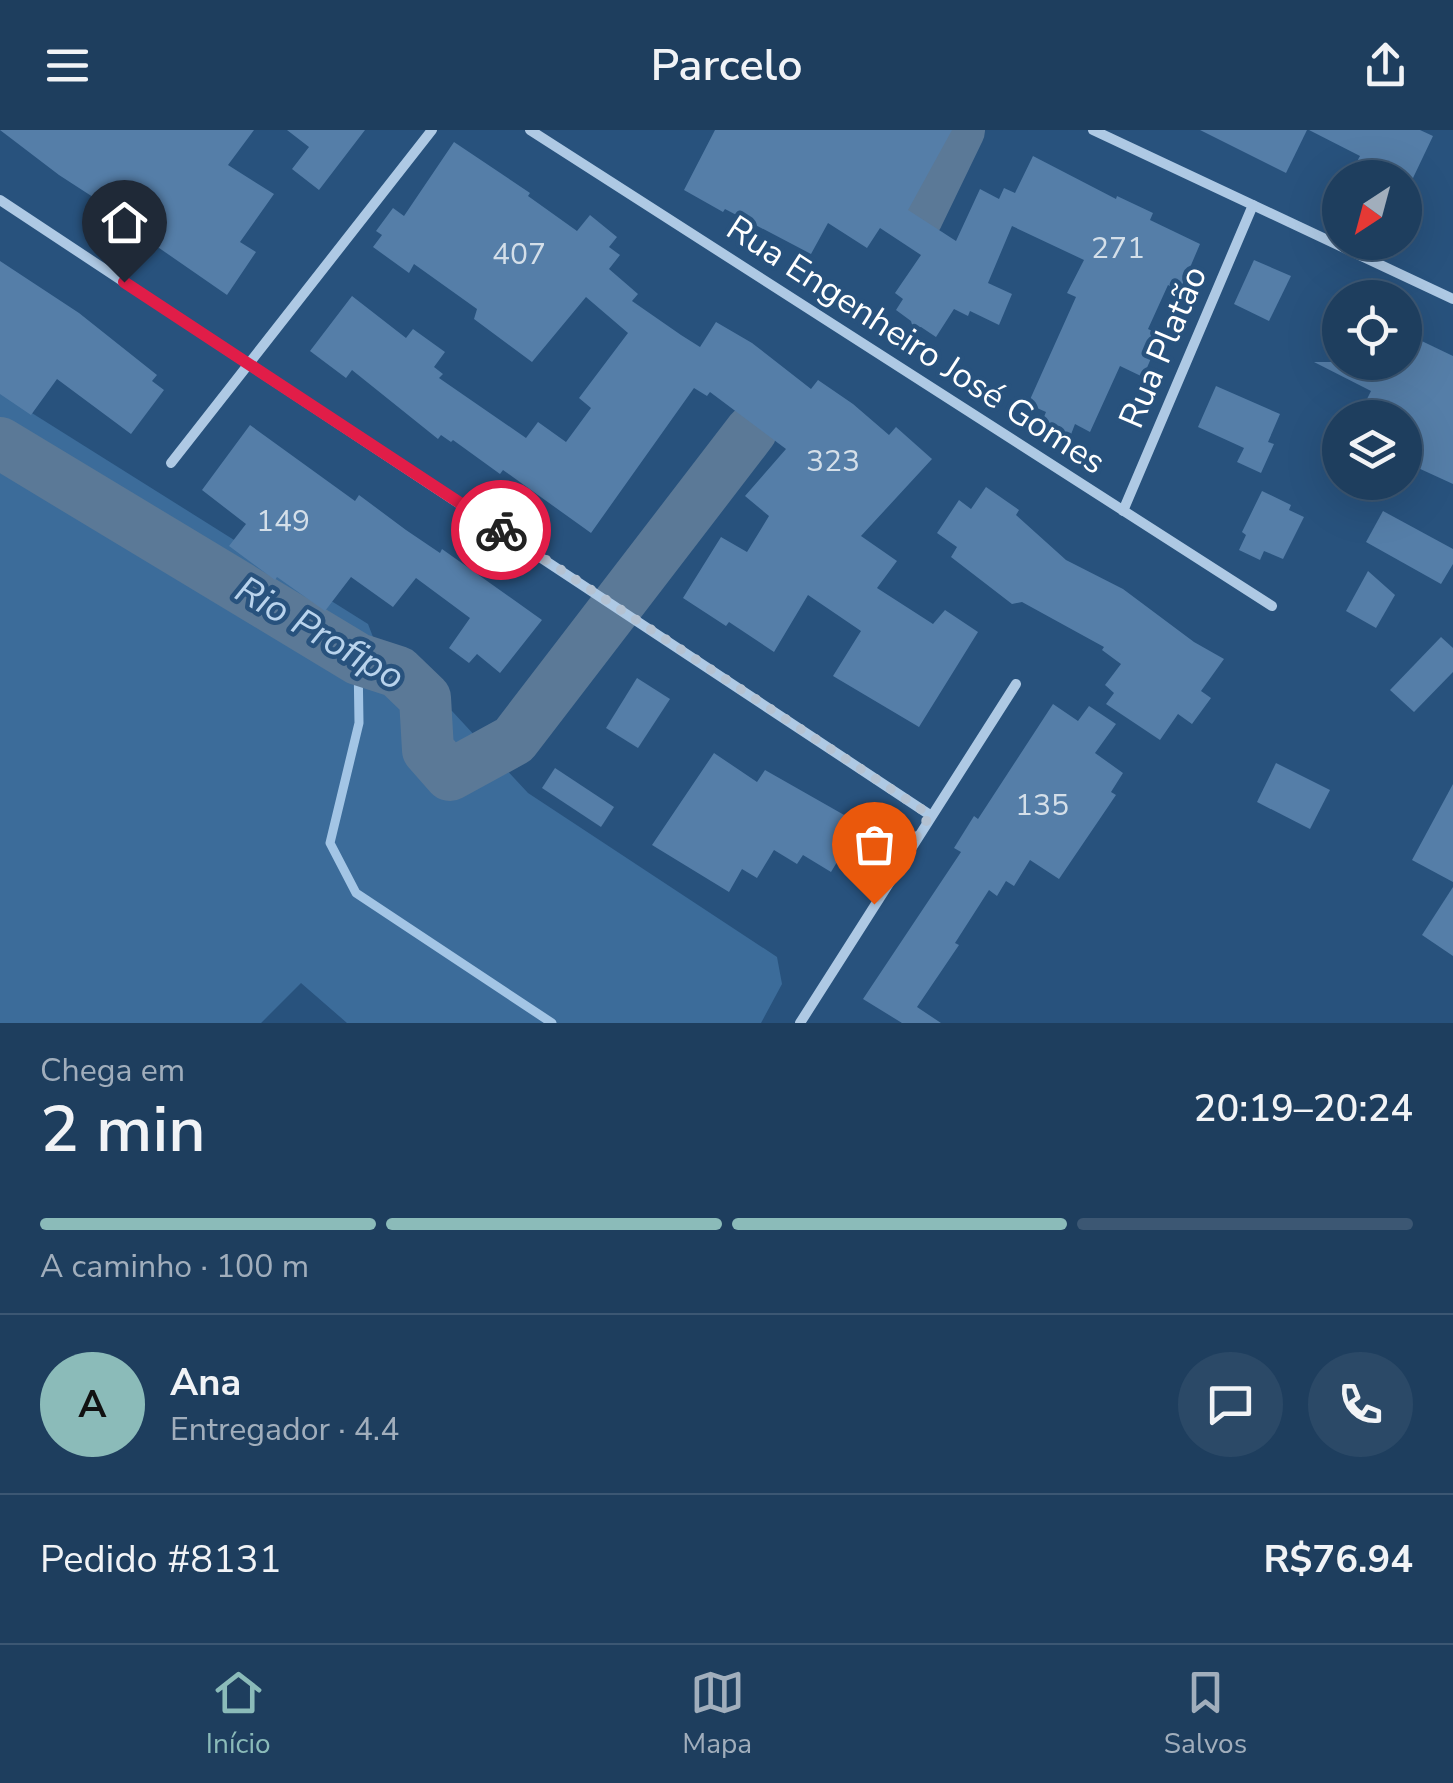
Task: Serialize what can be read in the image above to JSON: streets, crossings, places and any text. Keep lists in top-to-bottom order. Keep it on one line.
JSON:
{"streets":{"street":["Rua Engenheiro José Gomes","Rua Platão"]},"crossings":[["Rua Engenheiro José Gomes","Rua Platão"]],"water":["Rio Profipo"],"house_numbers":["271","407","323","149","135"],"north":"bottom left","page":{"header":"Parcelo","heading":["2 min","Chega em","20:19–20:24"],"panel":["Ana","Entregador · 4.4","Pedido #8131","R$76.94"],"bar":"A caminho · 100 m","round":"A","tabs":["Início","Mapa","Salvos"]}}
